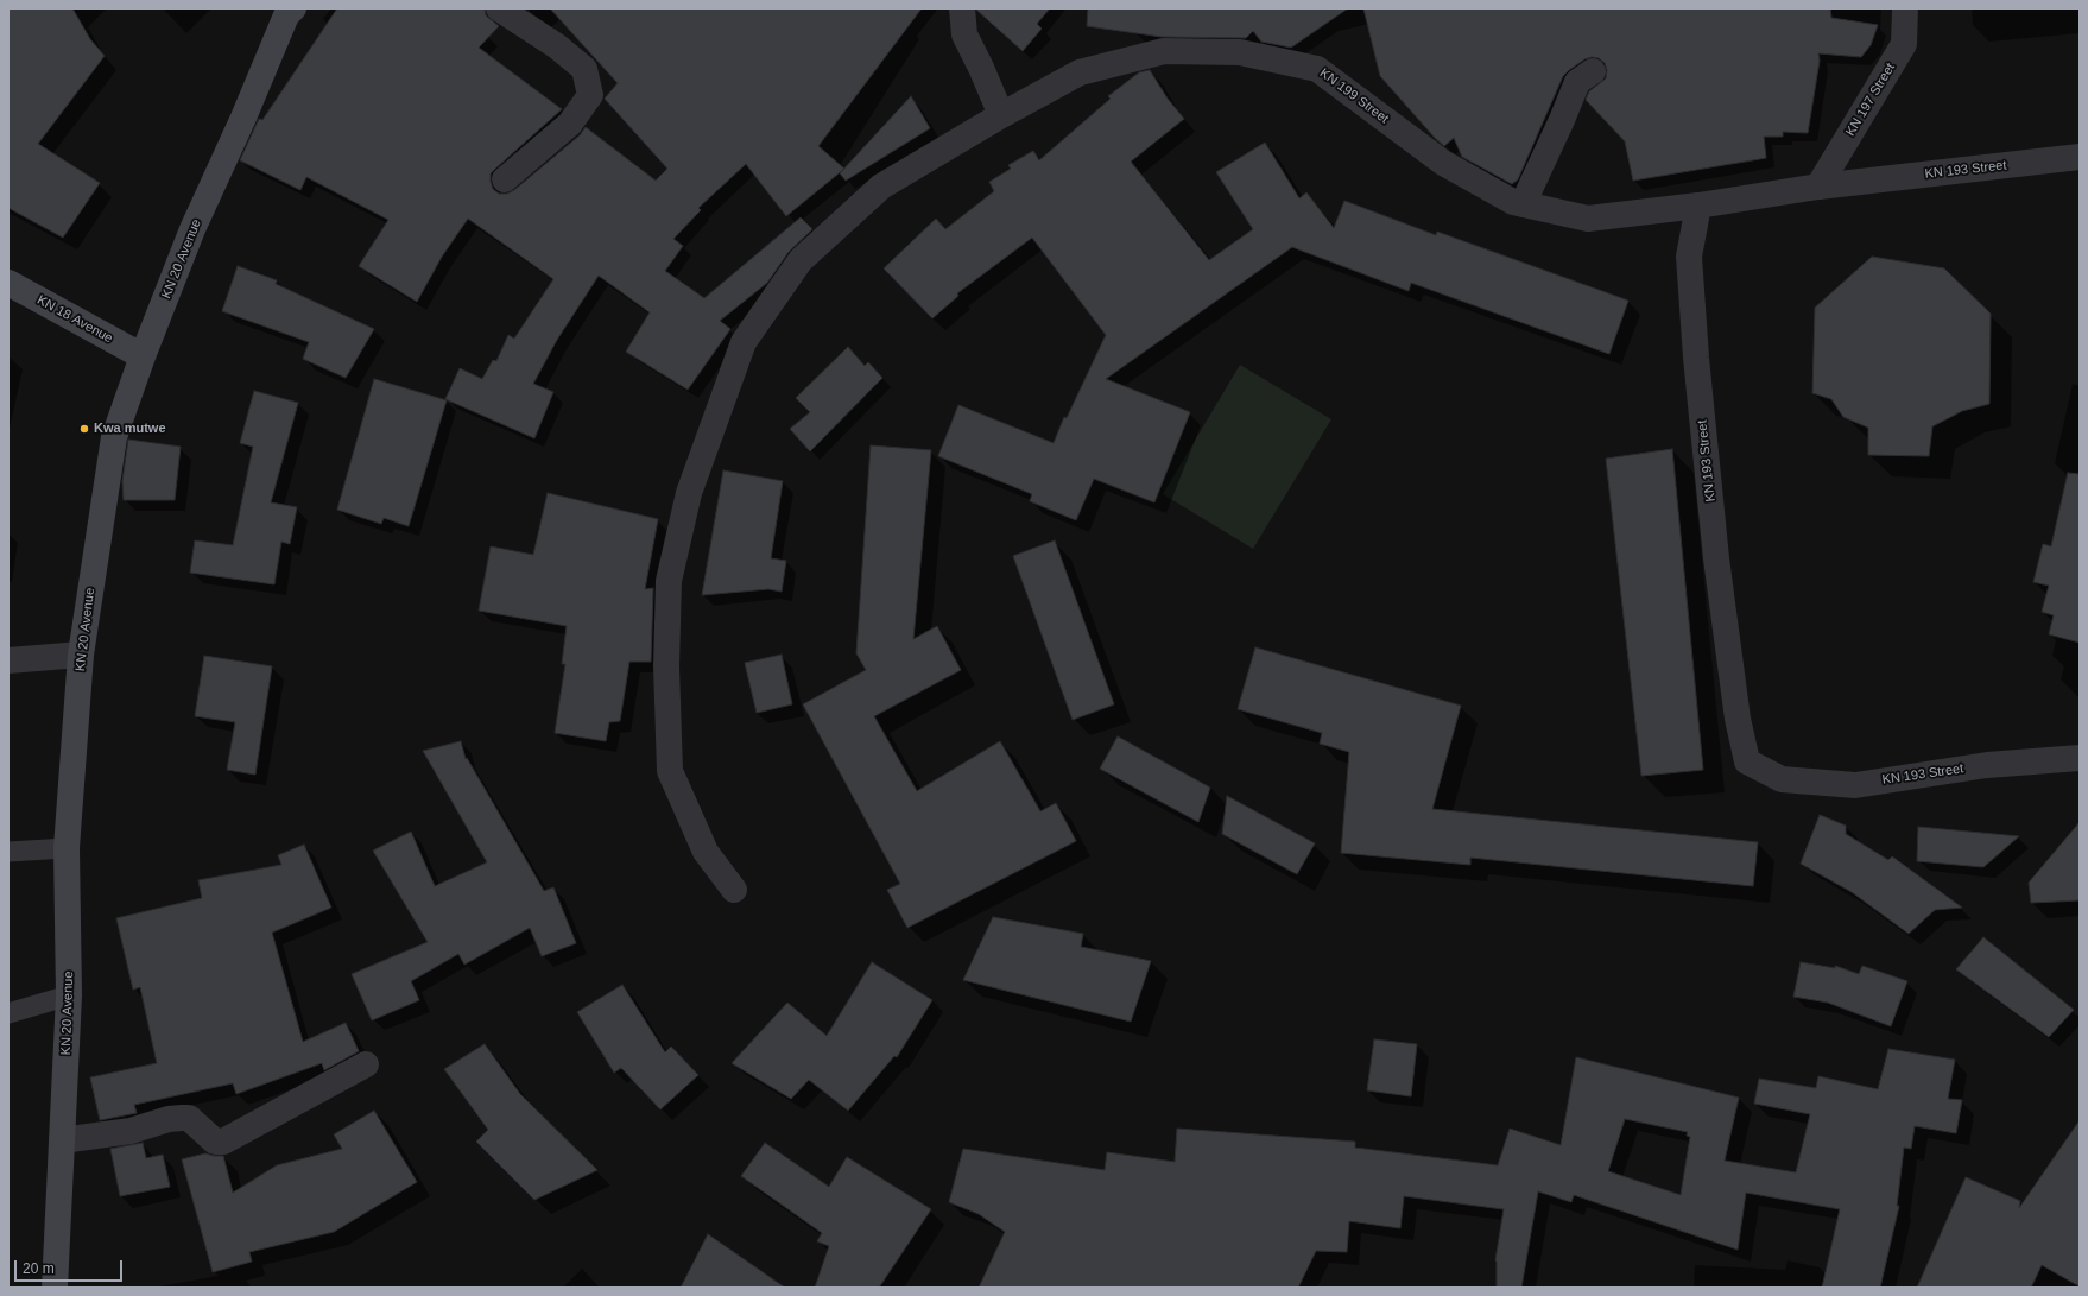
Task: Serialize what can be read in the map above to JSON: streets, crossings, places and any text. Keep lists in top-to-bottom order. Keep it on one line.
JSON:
{"streets":{"main road":["KN 20 Avenue","KN 18 Avenue"],"street":["KN 199 Street","KN 197 Street","KN 193 Street"]},"crossings":[["KN 199 Street","KN 193 Street"],["KN 197 Street","KN 193 Street"],["KN 20 Avenue","KN 18 Avenue"]],"places":["Kwa mutwe"],"scale_bar":"20 m"}
